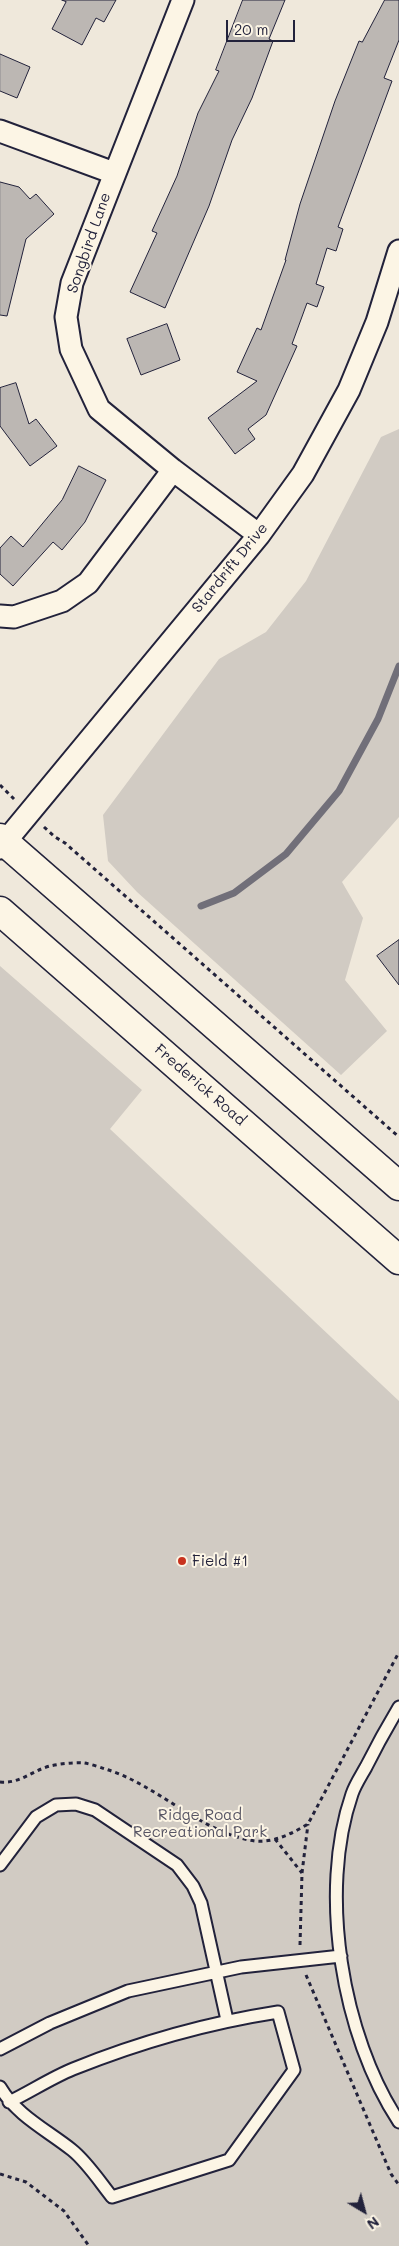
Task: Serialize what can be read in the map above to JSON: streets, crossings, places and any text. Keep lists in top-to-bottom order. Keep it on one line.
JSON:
{"streets":{"main road":["Frederick Road"],"street":["Songbird Lane","Stardrift Drive"]},"crossings":[["Songbird Lane","Stardrift Drive"]],"parks":["Ridge Road Recreational Park"],"places":["Field #1"],"scale_bar":"20 m","north":"bottom right"}
